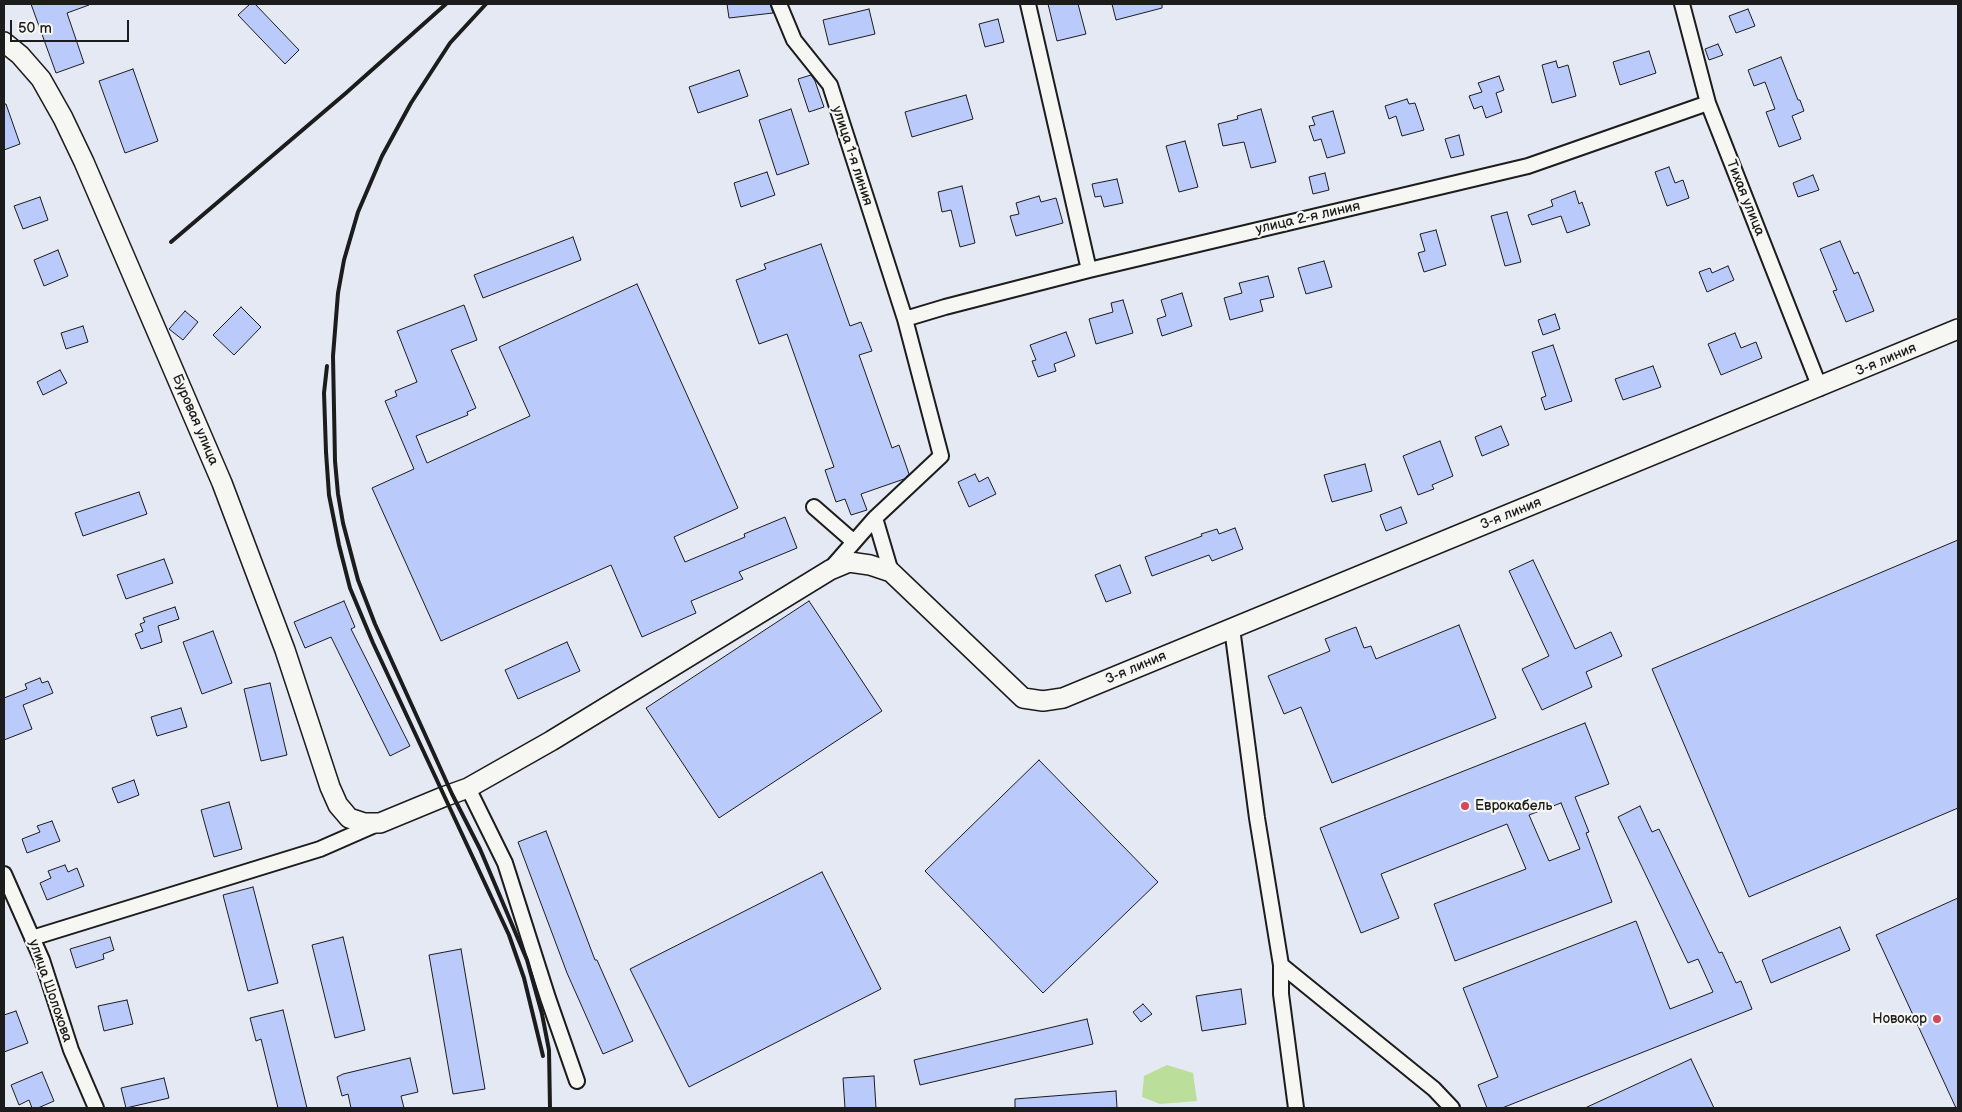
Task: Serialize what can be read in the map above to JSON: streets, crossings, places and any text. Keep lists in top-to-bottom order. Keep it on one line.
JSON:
{"streets":{"street":["улица 1-я линия","Тихая улица","улица 2-я линия","3-я линия","Буровая улица","улица Шолохова"]},"crossings":[["улица 1-я линия","улица 2-я линия"],["Тихая улица","улица 2-я линия"],["Тихая улица","3-я линия"]],"places":["Еврокабель","Новокор"],"scale_bar":"50 m"}
